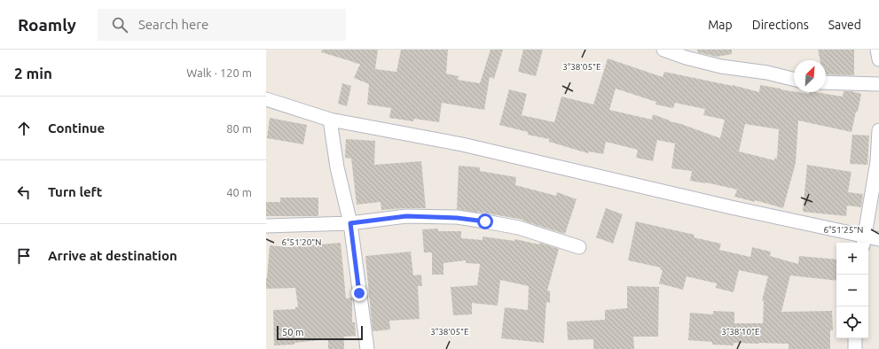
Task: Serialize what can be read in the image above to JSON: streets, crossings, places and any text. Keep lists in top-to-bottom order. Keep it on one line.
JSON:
{"scale_bar":"50 m","north":"top right","page":{"header":"Roamly","search":"Search here","nav":["Map","Directions","Saved"],"heading":["2 min","Walk · 120 m"],"list":[["Continue","80 m"],["Turn left","40 m"],"Arrive at destination"],"map_buttons":["+","−"],"scale":"50 m"},"coordinates":["3°38'05\"E","6°51'25\"N","6°51'20\"N","3°38'10\"E"]}
